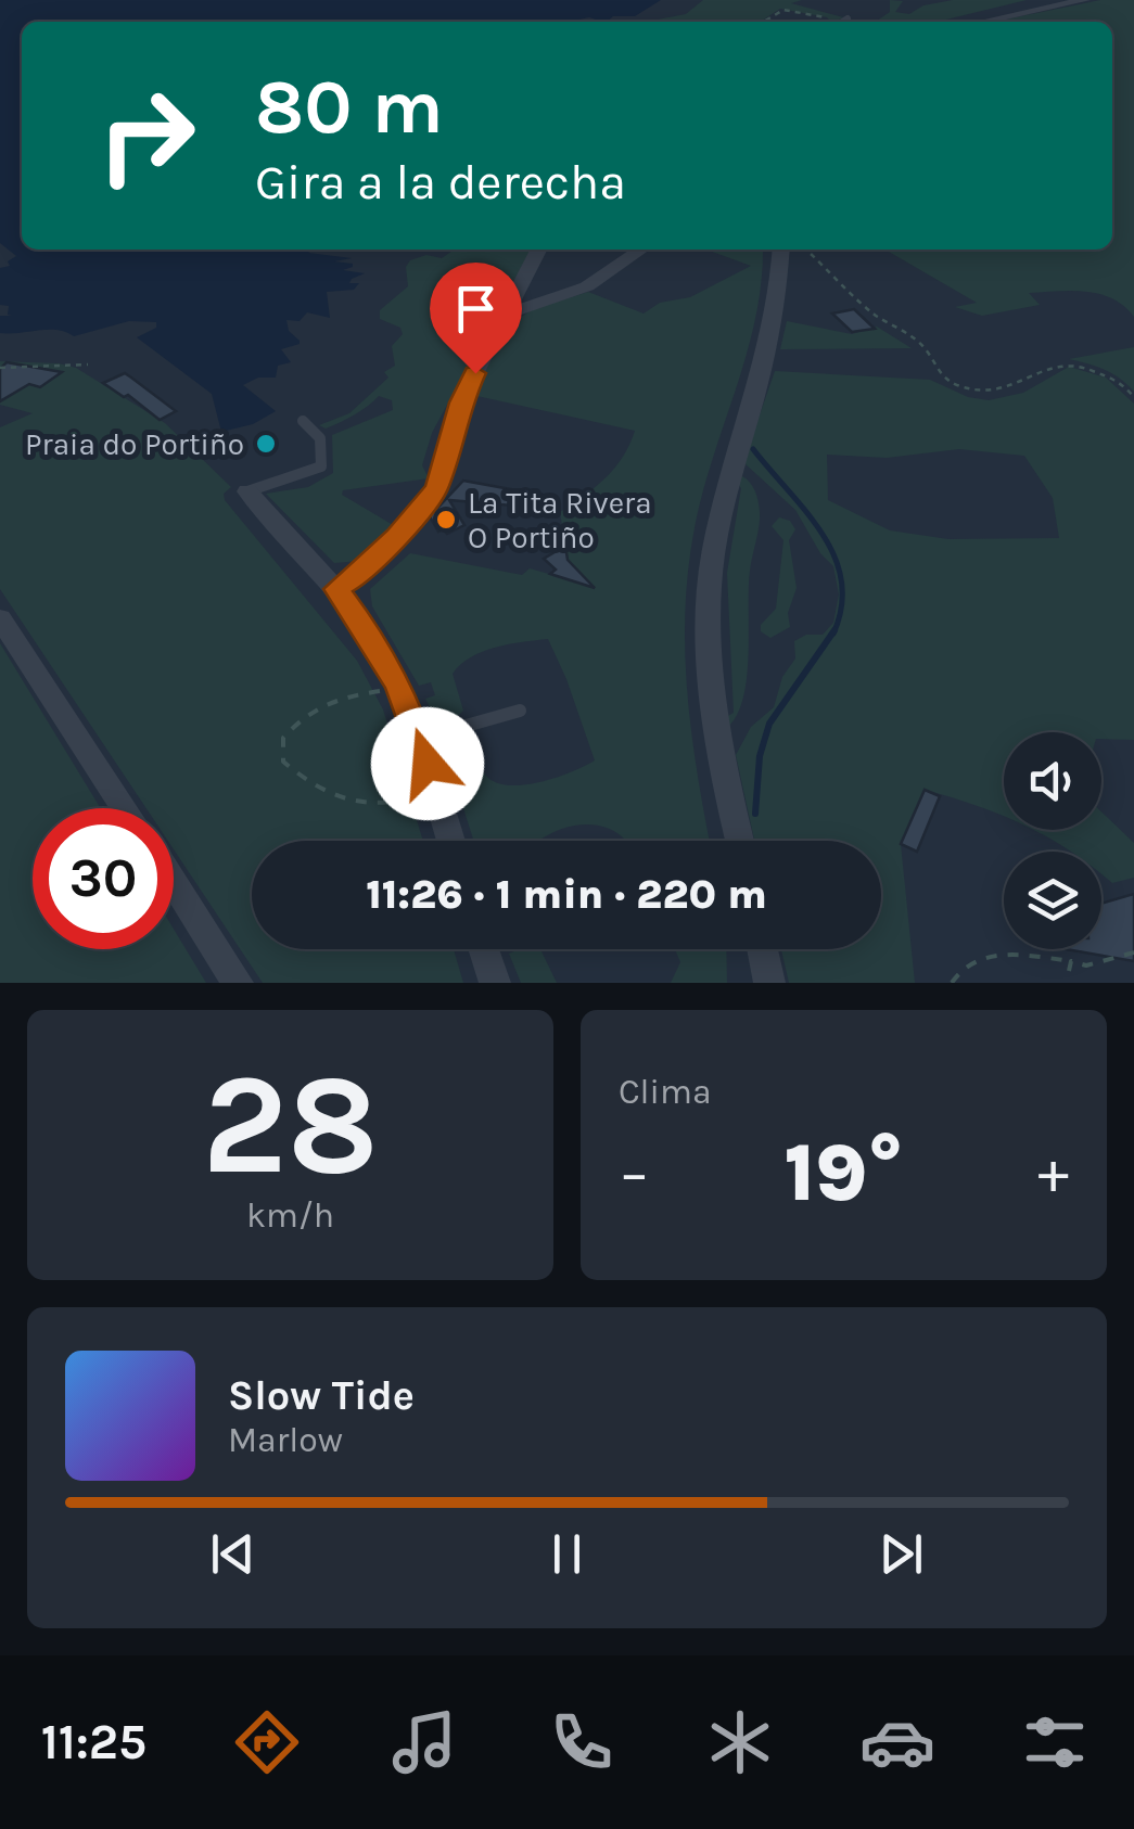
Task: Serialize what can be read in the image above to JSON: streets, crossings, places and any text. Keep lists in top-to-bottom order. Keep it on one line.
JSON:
{"places":["Praia do Portiño","La Tita Rivera O Portiño"],"page":{"turn":["80 m","Gira a la derecha"],"limit":"30","trip":"11:26 · 1 min · 220 m","tile":[["28","km/h"],"Clima"],"heat":["−","19°","+"],"song":["Slow Tide","Marlow"],"tabs":"11:25"}}
